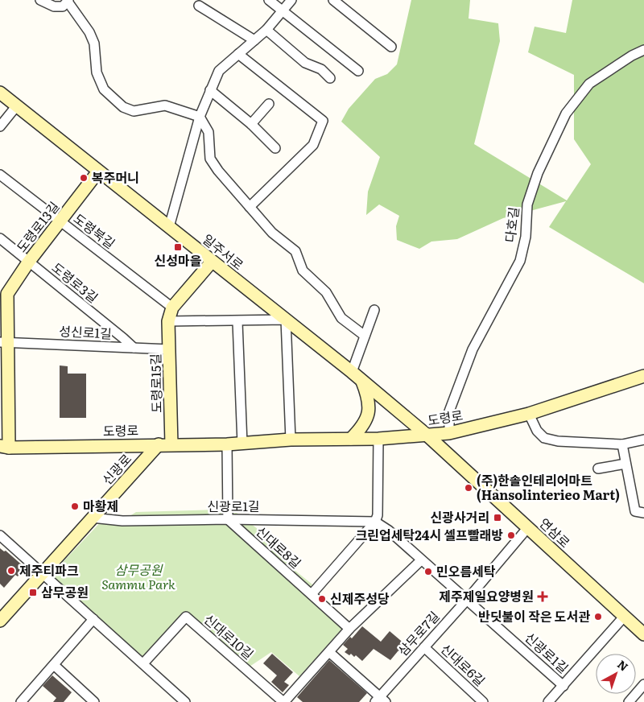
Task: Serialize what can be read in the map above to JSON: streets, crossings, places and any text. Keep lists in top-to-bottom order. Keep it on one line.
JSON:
{"streets":{"main road":["도령로13길","일주서로","도령로15길","도령로","신광로","연삼로"],"street":["다호길","도령북길","도령로3길","성신로1길","신광로1길","신대로8길","삼무로7길","신대로10길","신대로6길"]},"crossings":[["다호길","도령로"],["도령로13길","도령북길"],["도령로13길","일주서로"],["도령로13길","도령로3길"],["도령로13길","성신로1길"],["도령로13길","도령로"],["도령북길","도령로15길"],["일주서로","도령로15길"],["일주서로","도령로"],["일주서로","연삼로"],["도령로3길","성신로1길"],["성신로1길","도령로15길"],["도령로15길","도령로"],["도령로","신광로"],["도령로","연삼로"],["신광로","신광로1길"],["신광로1길","신대로8길"],["신광로1길","삼무로7길"],["연삼로","삼무로7길"],["삼무로7길","신대로6길"]],"parks":["삼무공원 Sammu Park"],"places":{"other":["복주머니","(주)한솔인테리어마트 (Hansolinterieo Mart)","마황제","크린업세탁24시 셀프빨래방","제주티파크","민오름세탁","신제주성당","반딧불이 작은 도서관"],"transit":["신성마을","신광사거리","삼무공원"],"health":["제주제일요양병원"]},"north":"top right"}
